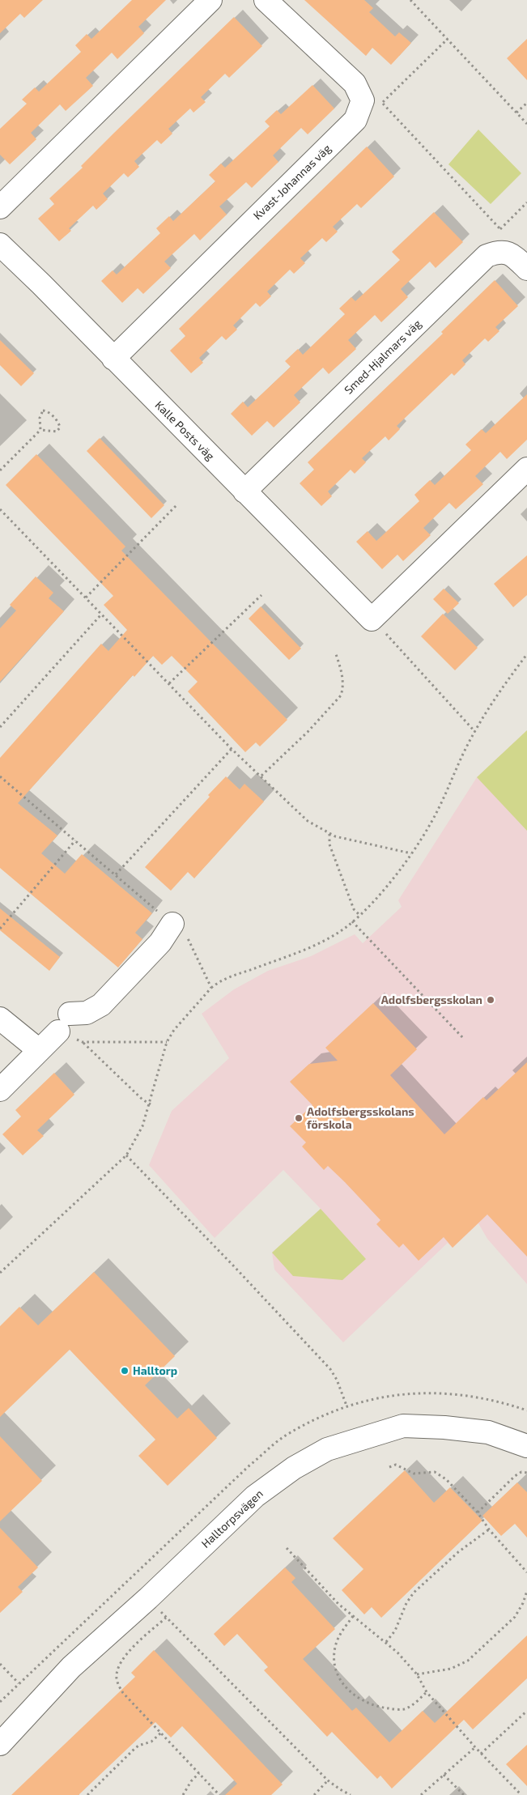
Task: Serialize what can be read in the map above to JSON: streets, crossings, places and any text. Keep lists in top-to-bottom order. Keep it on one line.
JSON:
{"streets":{"street":["Kvast-Johannas väg","Smed-Hjalmars väg","Kalle Posts väg","Halltorpsvägen"]},"crossings":[["Kvast-Johannas väg","Kalle Posts väg"],["Smed-Hjalmars väg","Kalle Posts väg"]],"places":["Adolfsbergsskolan","Adolfsbergsskolans förskola","Halltorp"]}
